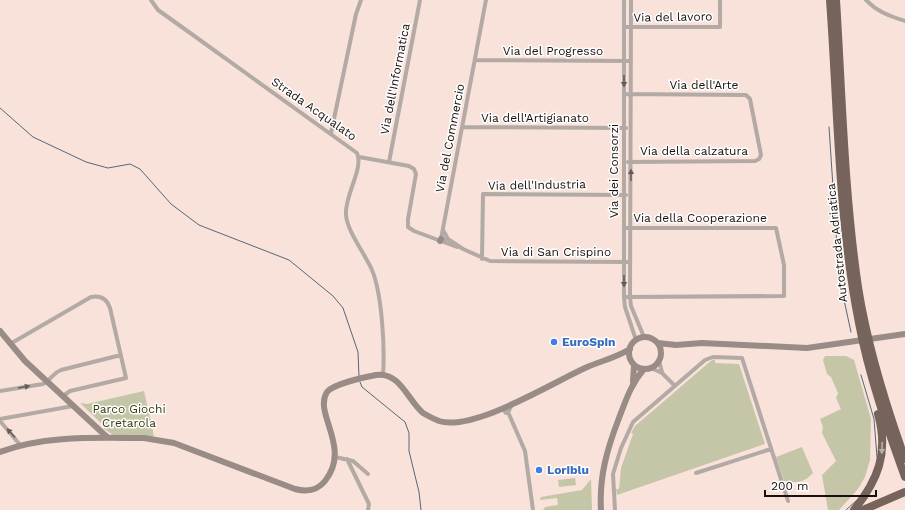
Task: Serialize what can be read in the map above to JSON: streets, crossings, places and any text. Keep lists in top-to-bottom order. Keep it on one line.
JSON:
{"streets":{"highway":["Autostrada Adriatica"],"street":["Via del lavoro","Via del Progresso","Via dell'Informatica","Via dell'Arte","Strada Acqualato","Via dell'Artigianato","Via del Commercio","Via della calzatura","Via dei Consorzi","Via dell'Industria","Via della Cooperazione","Via di San Crispino"]},"crossings":[["Via del lavoro","Via dei Consorzi"],["Via del Progresso","Via del Commercio"],["Via del Progresso","Via dei Consorzi"],["Via dell'Arte","Via della calzatura"],["Via dell'Arte","Via dei Consorzi"],["Via dell'Artigianato","Via del Commercio"],["Via dell'Artigianato","Via dei Consorzi"],["Via della calzatura","Via dei Consorzi"],["Via dei Consorzi","Via dell'Industria"],["Via dei Consorzi","Via della Cooperazione"],["Via dei Consorzi","Via di San Crispino"],["Via dell'Industria","Via di San Crispino"]],"parks":["Parco Giochi Cretarola"],"places":["EuroSpin","Loriblu"],"scale_bar":"200 m"}
